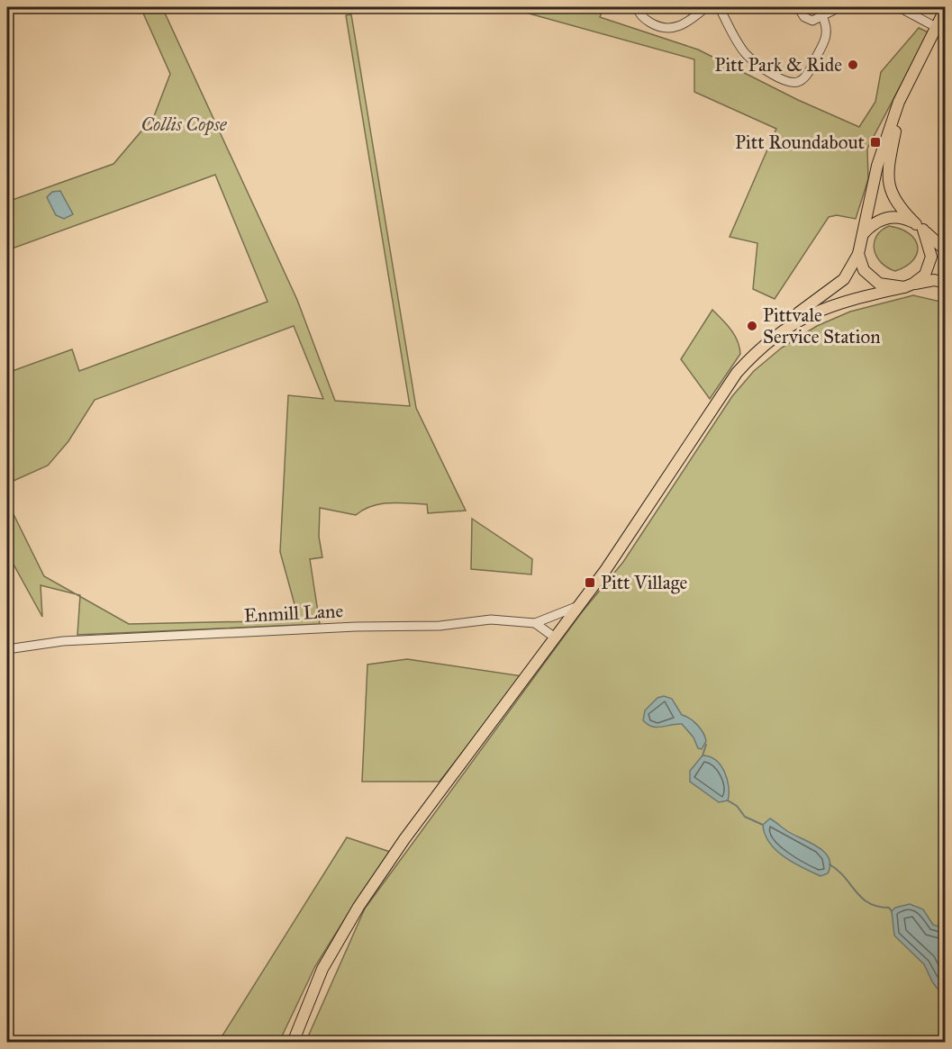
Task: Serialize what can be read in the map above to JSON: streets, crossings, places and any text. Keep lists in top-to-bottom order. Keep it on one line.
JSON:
{"streets":{"street":["Enmill Lane"]},"parks":["Collis Copse"],"places":{"other":["Pitt Park & Ride","Pittvale Service Station"],"transit":["Pitt Roundabout","Pitt Village"]}}
